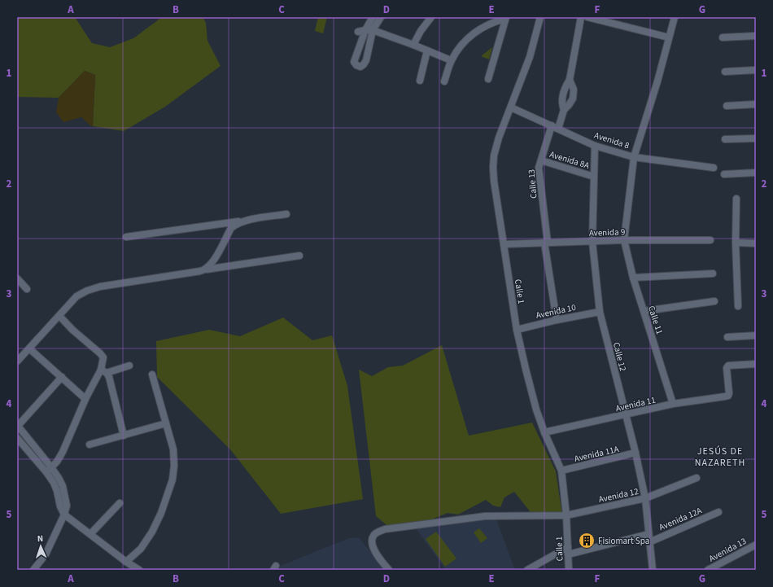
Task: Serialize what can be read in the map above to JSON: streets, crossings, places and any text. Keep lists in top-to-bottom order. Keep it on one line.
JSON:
{"streets":{"street":["Avenida 8","Avenida 8A","Calle 13","Avenida 9","Calle 1","Avenida 10","Calle 11","Calle 12","Avenida 11","Avenida 11A","Avenida 12","Avenida 12A","Avenida 13"]},"crossings":[["Avenida 8","Calle 13"],["Avenida 8","Calle 1"],["Avenida 8","Calle 12"],["Avenida 8A","Calle 13"],["Avenida 8A","Calle 12"],["Calle 13","Avenida 9"],["Calle 13","Avenida 10"],["Avenida 9","Calle 1"],["Avenida 9","Calle 11"],["Avenida 9","Calle 12"],["Calle 1","Avenida 10"],["Calle 1","Avenida 11"],["Calle 1","Avenida 11A"],["Calle 1","Avenida 12"],["Calle 1","Avenida 12A"],["Avenida 10","Calle 12"],["Calle 11","Avenida 11"],["Calle 12","Avenida 11"],["Calle 12","Avenida 11A"],["Calle 12","Avenida 12"],["Calle 12","Avenida 12A"]],"districts":["JESÚS DE NAZARETH"],"places":{"building":["Fisiomart Spa"]},"north":"top","grid":{"columns":["A","B","C","D","E","F","G"],"rows":["1","2","3","4","5"]}}
